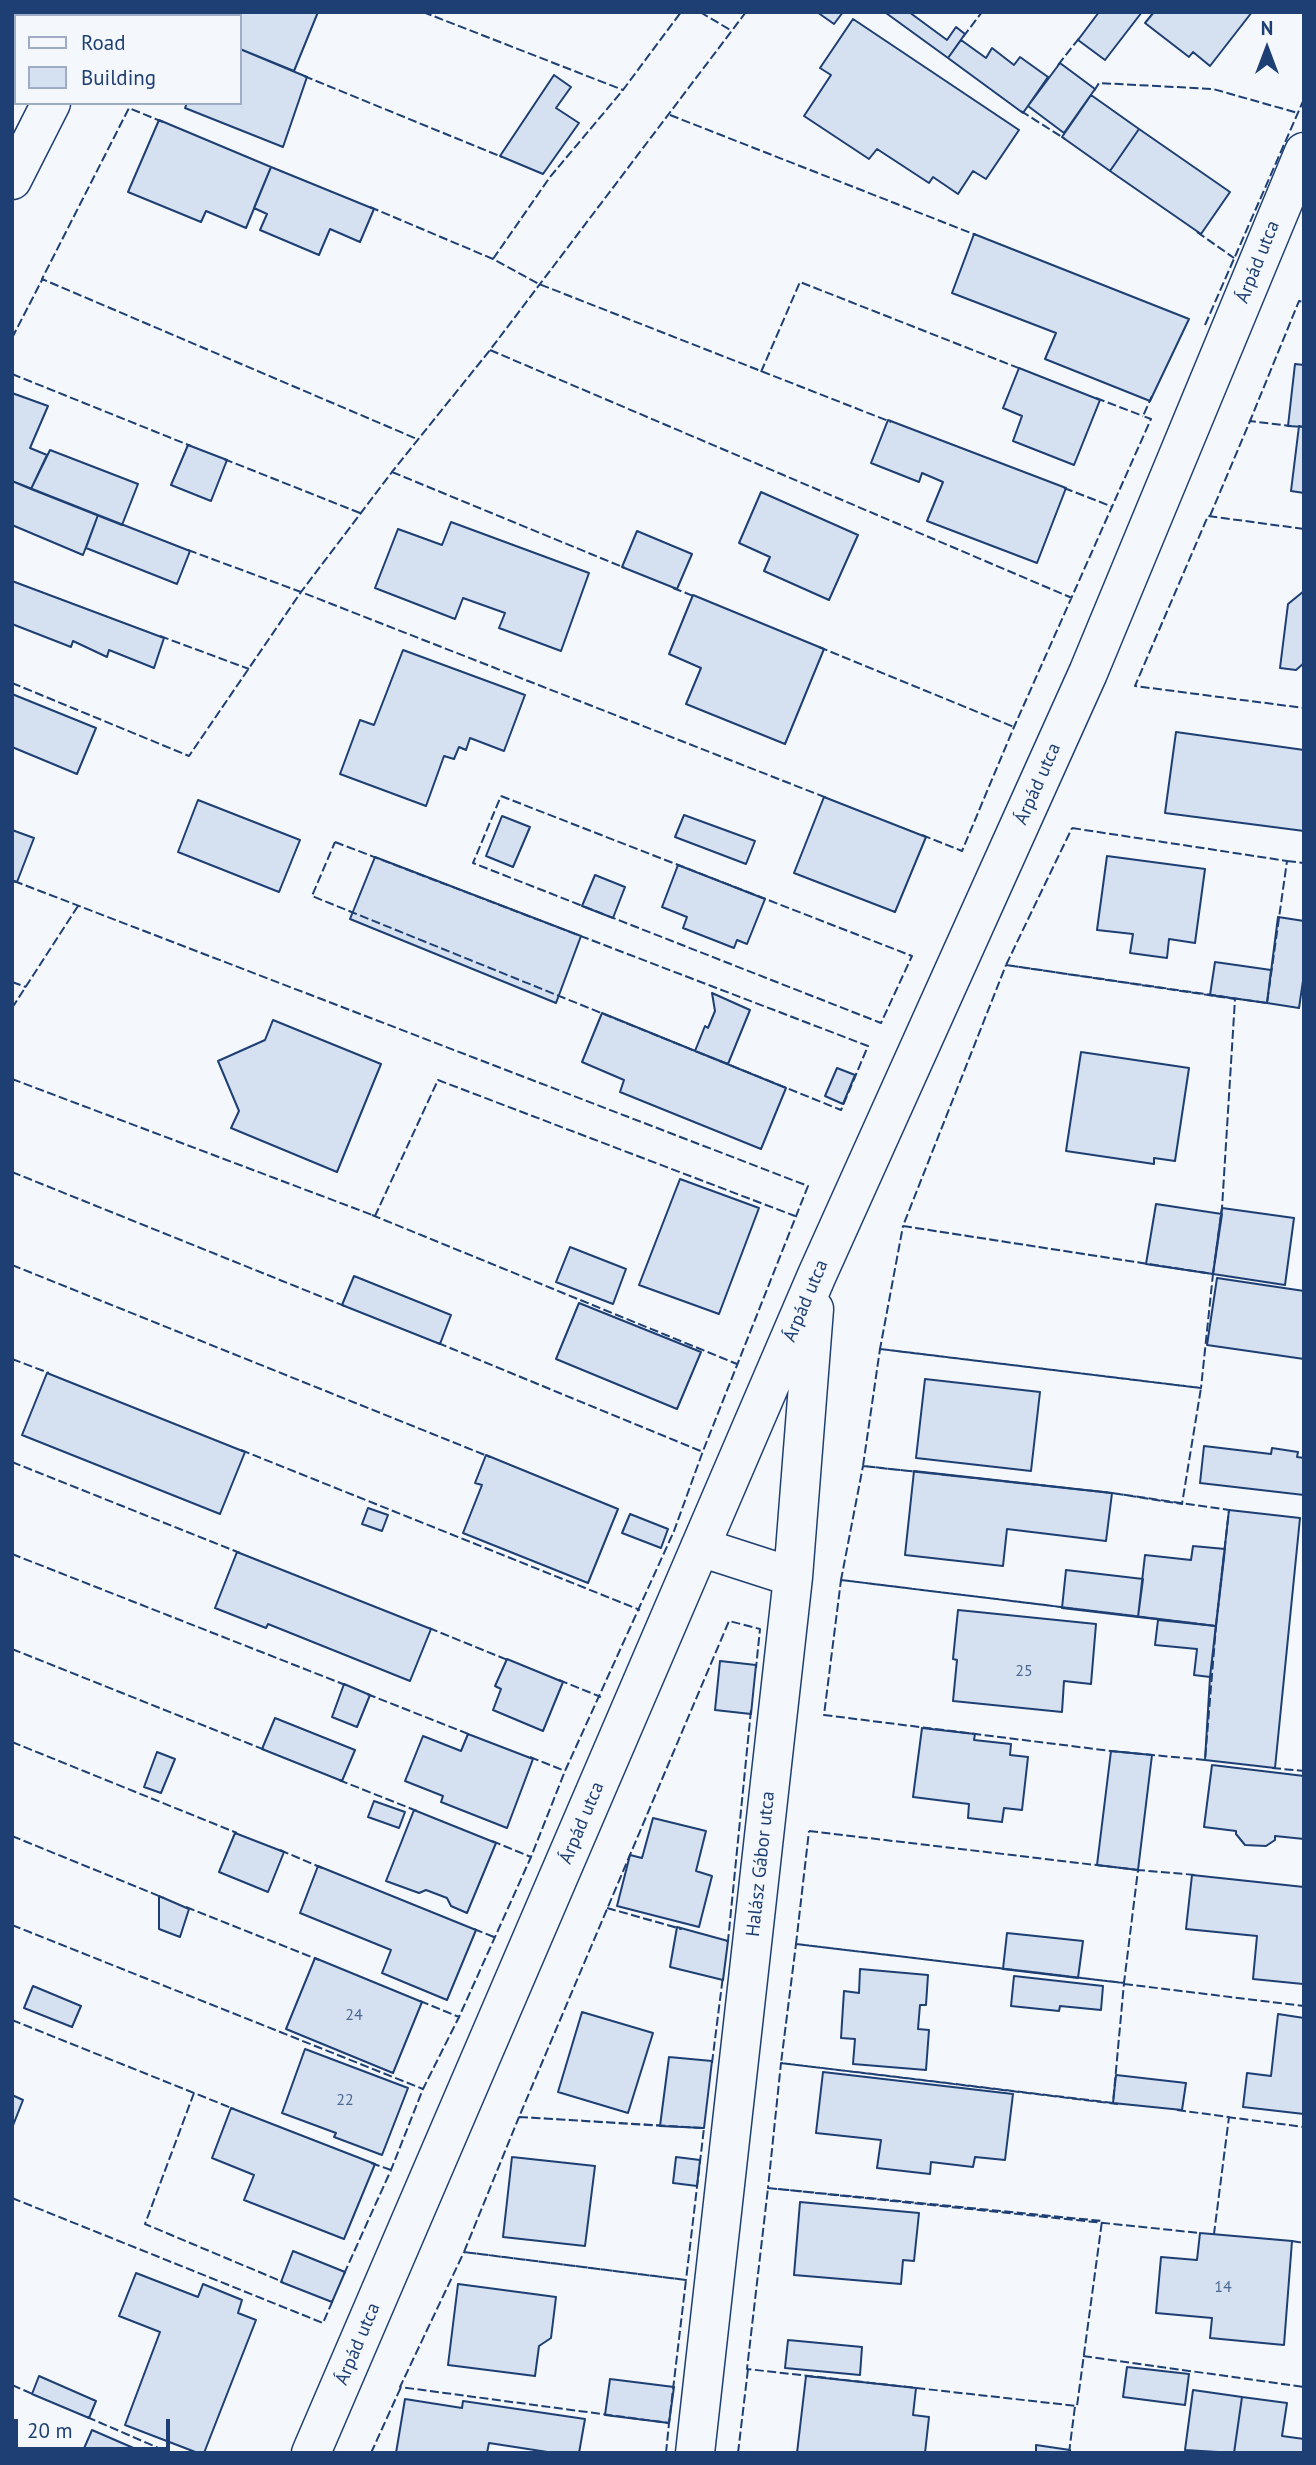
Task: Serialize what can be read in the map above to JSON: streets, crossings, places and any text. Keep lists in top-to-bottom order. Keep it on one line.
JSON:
{"streets":{"street":["Árpád utca","Halász Gábor utca"]},"crossings":[["Árpád utca","Halász Gábor utca"]],"house_numbers":["25","24","22","14"],"legend":["Road","Building"],"scale_bar":"20 m","north":"top"}
